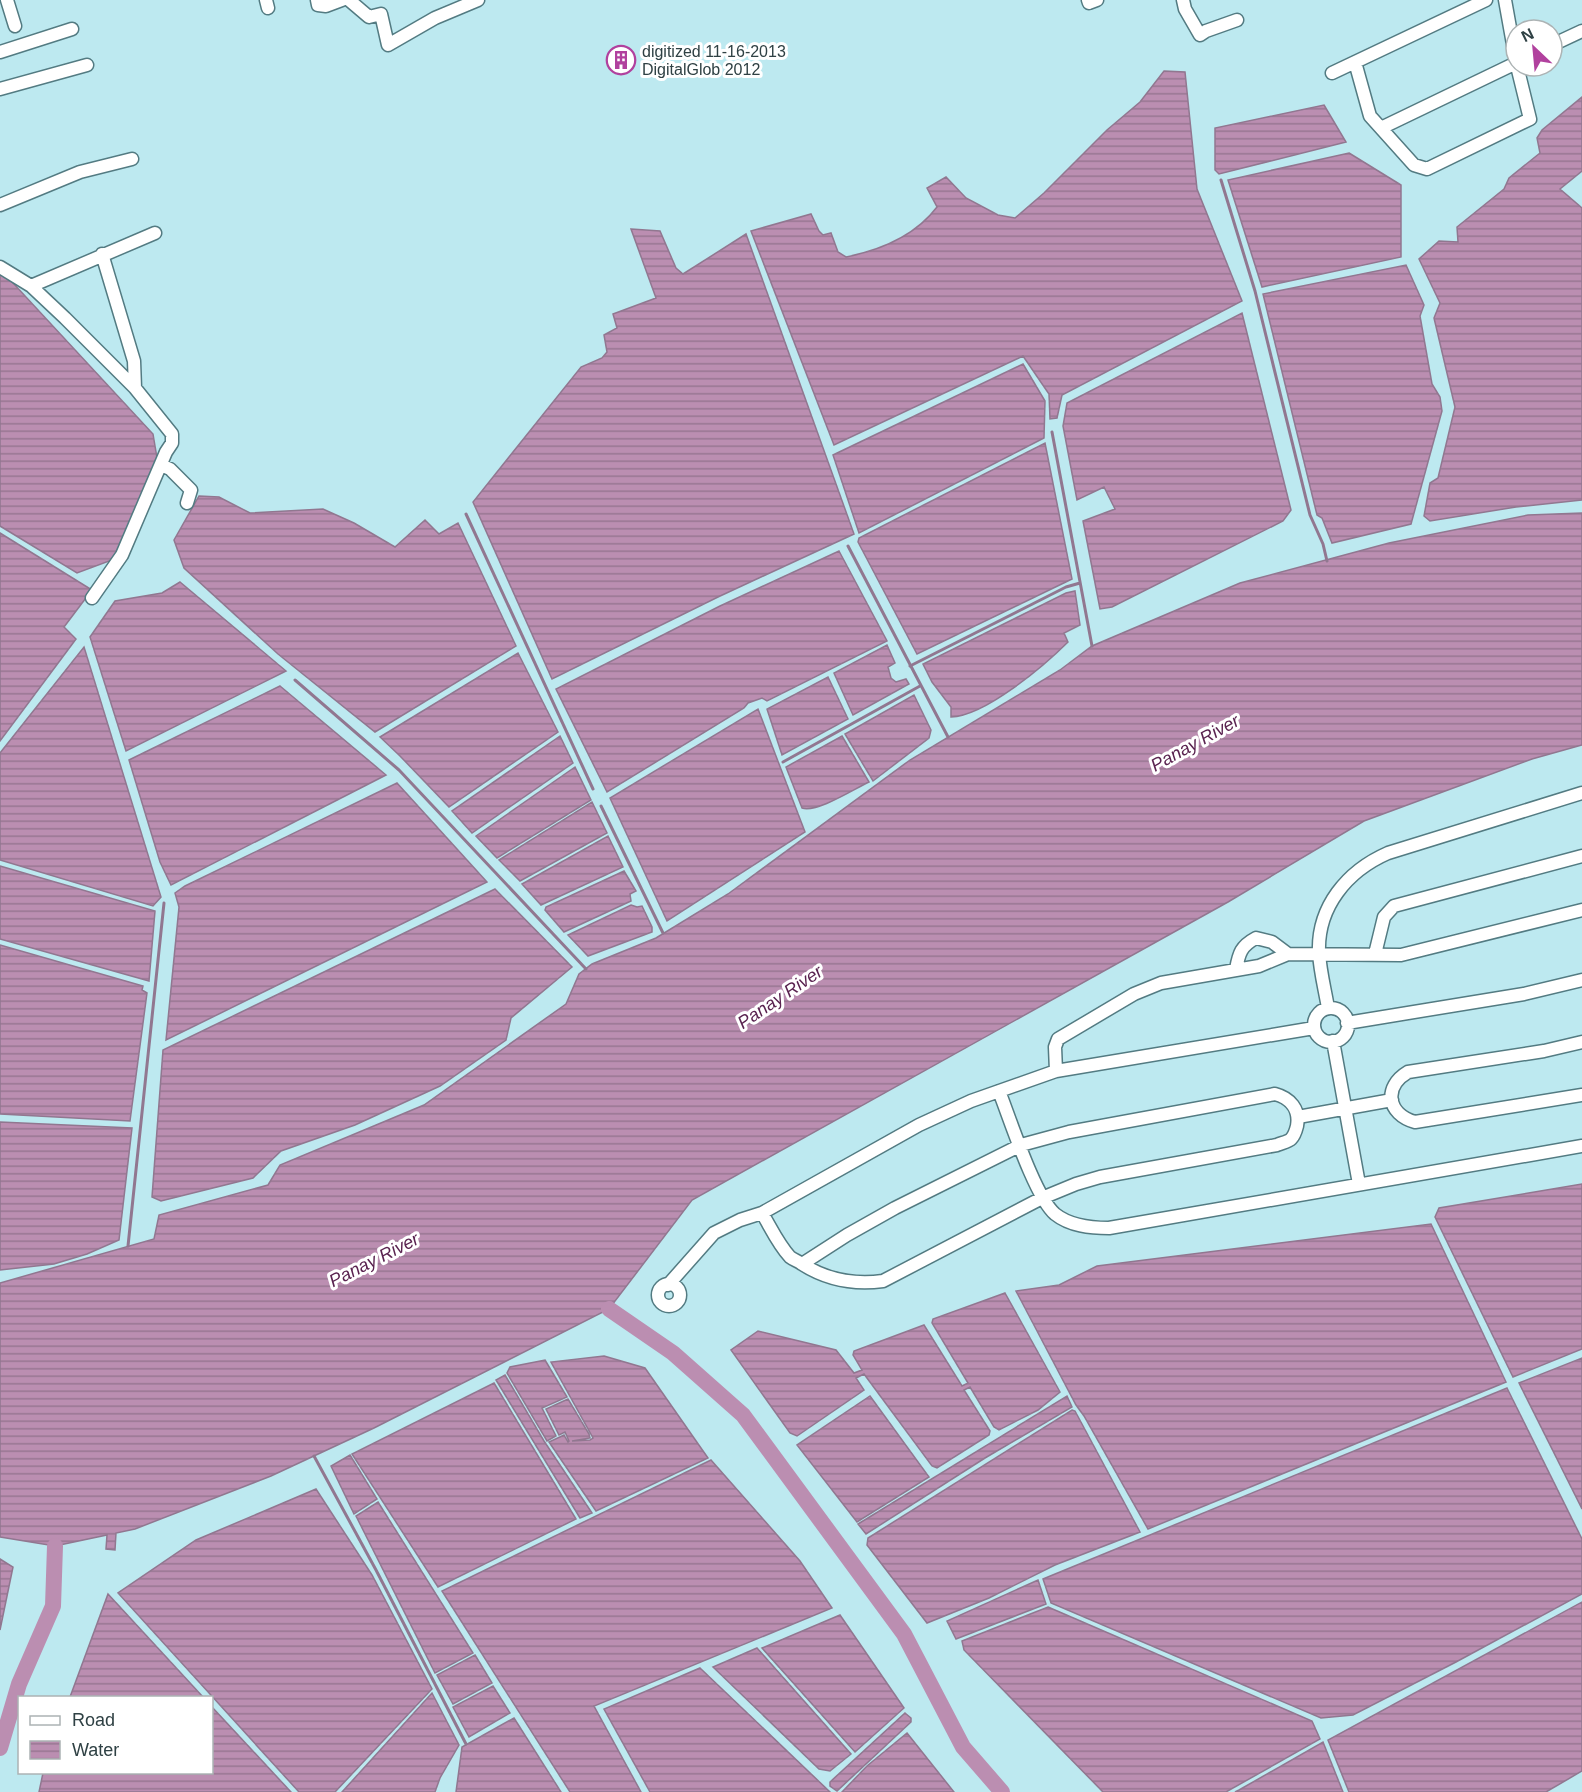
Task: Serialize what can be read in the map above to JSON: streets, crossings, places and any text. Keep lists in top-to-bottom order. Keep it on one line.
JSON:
{"water":["Panay River"],"places":{"building":["digitized 11-16-2013 DigitalGlob 2012"]},"legend":["Road","Water"],"north":"top left"}
